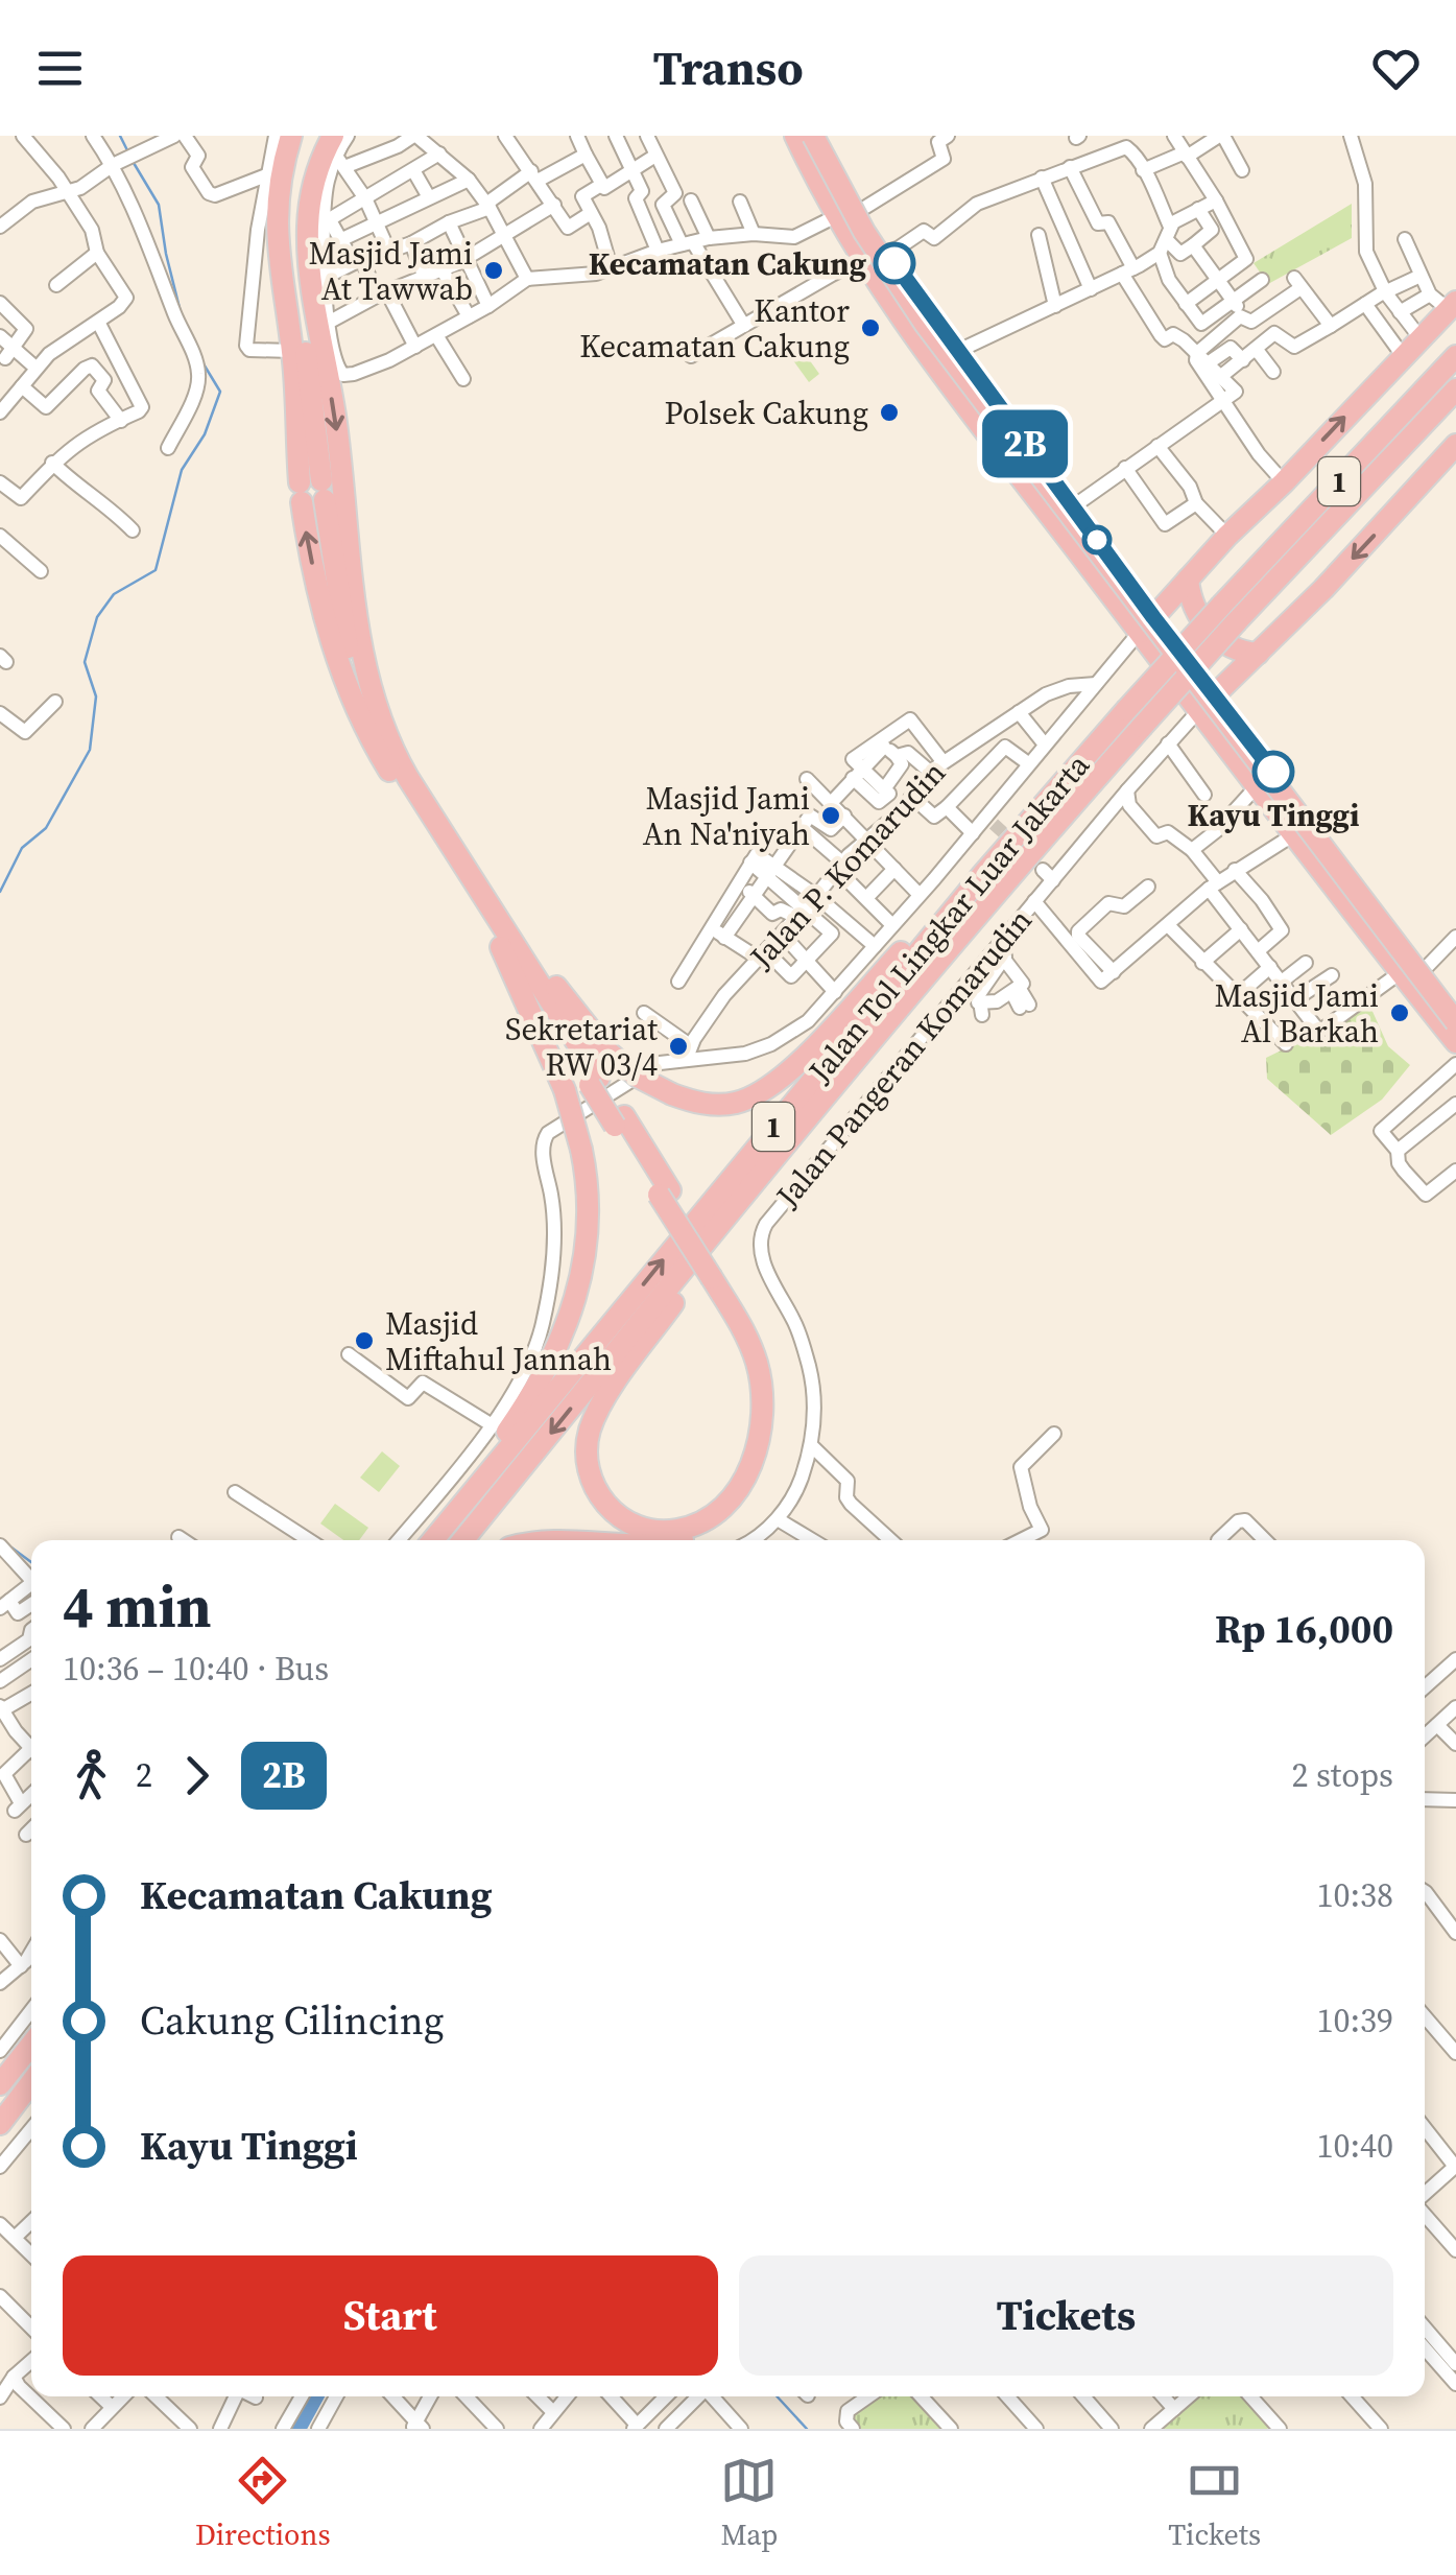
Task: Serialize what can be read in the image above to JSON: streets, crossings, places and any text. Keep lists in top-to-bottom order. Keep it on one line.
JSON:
{"streets":{"highway":["1","Jalan Tol Lingkar Luar Jakarta"],"street":["Jalan P. Komarudin","Jalan Pangeran Komarudin"]},"places":["Kecamatan Cakung","Masjid Jami At Tawwab","Kantor Kecamatan Cakung","Polsek Cakung","Kayu Tinggi","Masjid Jami An Na'niyah","Masjid Jami Al Barkah","Sekretariat RW 03/4","Masjid Miftahul Jannah"],"lines":["bus line 2B"],"page":{"header":"Transo","on_map":"2B","heading":["4 min","10:36 – 10:40 · Bus","Rp 16,000"],"legs":["2","2B","2 stops"],"list":[{"name":"Kecamatan Cakung","value":"10:38"},{"name":"Cakung Cilincing","value":"10:39"},{"name":"Kayu Tinggi","value":"10:40"}],"buttons":["Start","Tickets"],"tabs":["Directions","Map","Tickets"]}}
